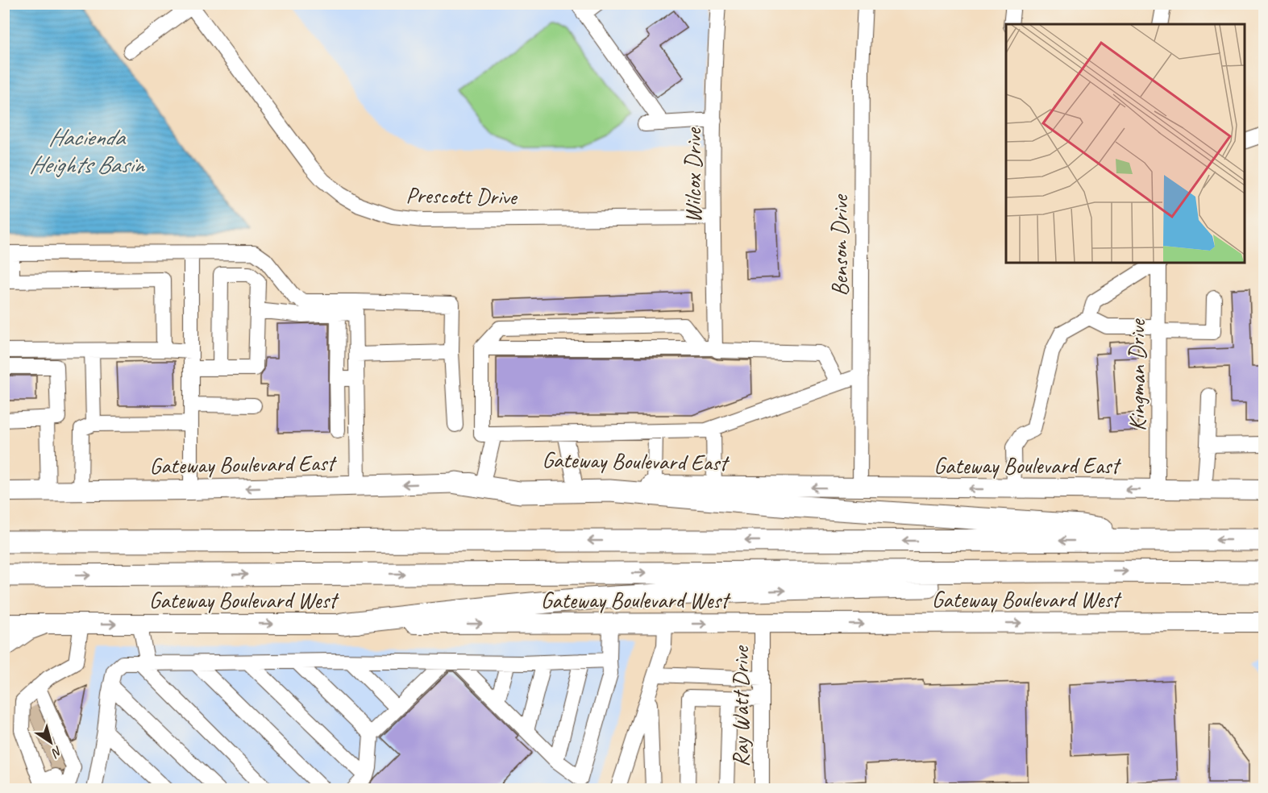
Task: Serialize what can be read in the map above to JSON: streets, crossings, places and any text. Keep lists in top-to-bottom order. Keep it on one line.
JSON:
{"streets":{"main road":["Gateway Boulevard East","Gateway Boulevard West"],"street":["Wilcox Drive","Prescott Drive","Benson Drive","Kingman Drive","Ray Watt Drive"]},"crossings":[["Wilcox Drive","Prescott Drive"],["Benson Drive","Gateway Boulevard East"],["Kingman Drive","Gateway Boulevard East"],["Gateway Boulevard West","Ray Watt Drive"]],"one_way":["Gateway Boulevard East","Gateway Boulevard West"],"water":["Hacienda Heights Basin"],"north":"bottom right"}
